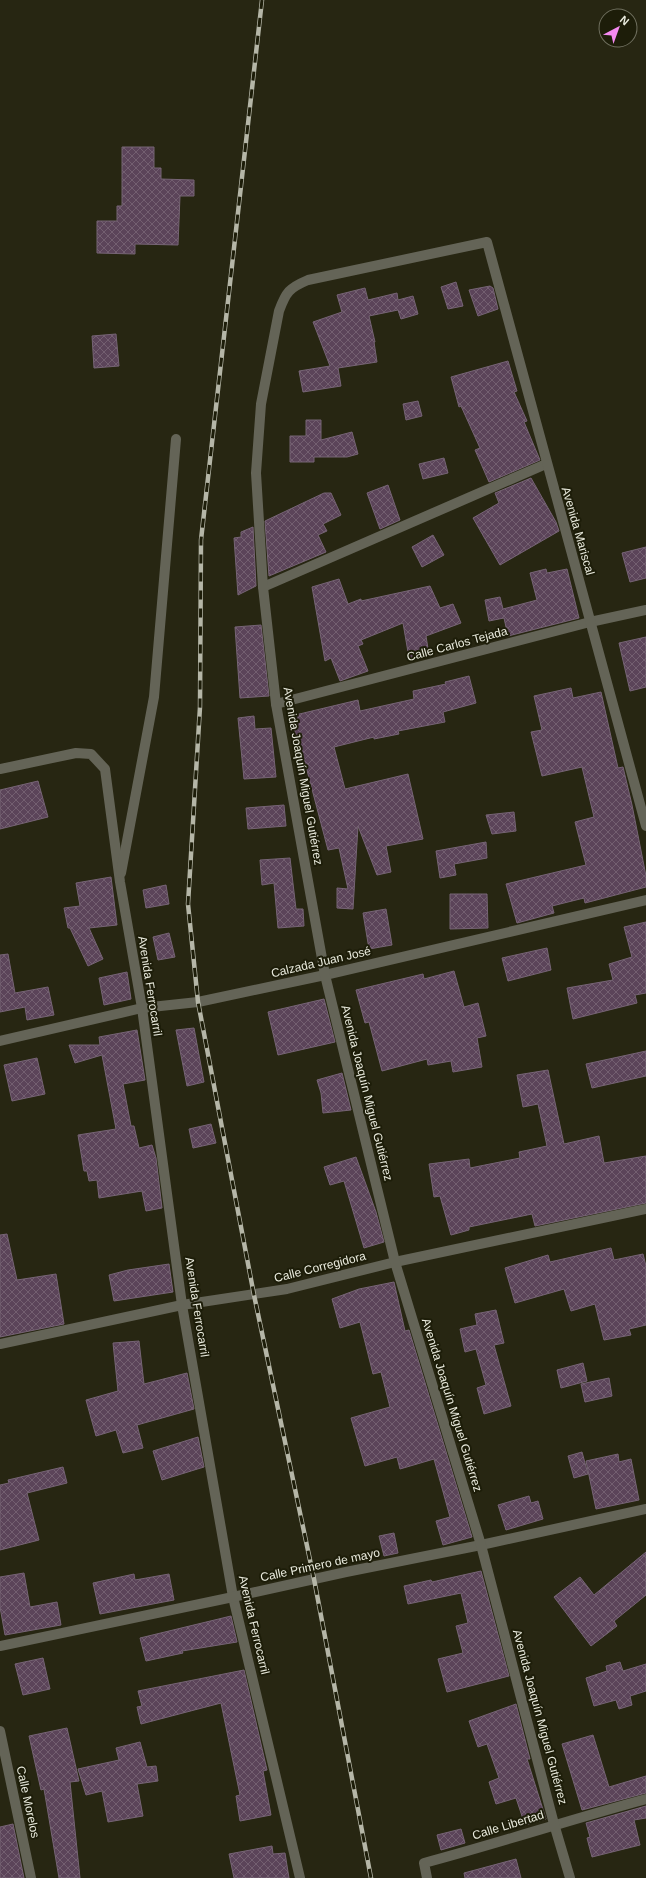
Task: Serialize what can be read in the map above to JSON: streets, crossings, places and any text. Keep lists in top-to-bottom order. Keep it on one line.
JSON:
{"streets":{"street":["Avenida Mariscal","Calle Carlos Tejada","Avenida Joaquín Miguel Gutiérrez","Calzada Juan José","Avenida Ferrocarril","Calle Corregidora","Calle Primero de mayo","Calle Morelos","Calle Libertad"]},"crossings":[["Avenida Mariscal","Calle Carlos Tejada"],["Avenida Mariscal","Avenida Joaquín Miguel Gutiérrez"],["Calle Carlos Tejada","Avenida Joaquín Miguel Gutiérrez"],["Avenida Joaquín Miguel Gutiérrez","Calzada Juan José"],["Avenida Joaquín Miguel Gutiérrez","Calle Corregidora"],["Avenida Joaquín Miguel Gutiérrez","Calle Primero de mayo"],["Avenida Joaquín Miguel Gutiérrez","Calle Libertad"],["Calzada Juan José","Avenida Ferrocarril"],["Avenida Ferrocarril","Calle Corregidora"],["Avenida Ferrocarril","Calle Primero de mayo"]],"north":"top right"}
